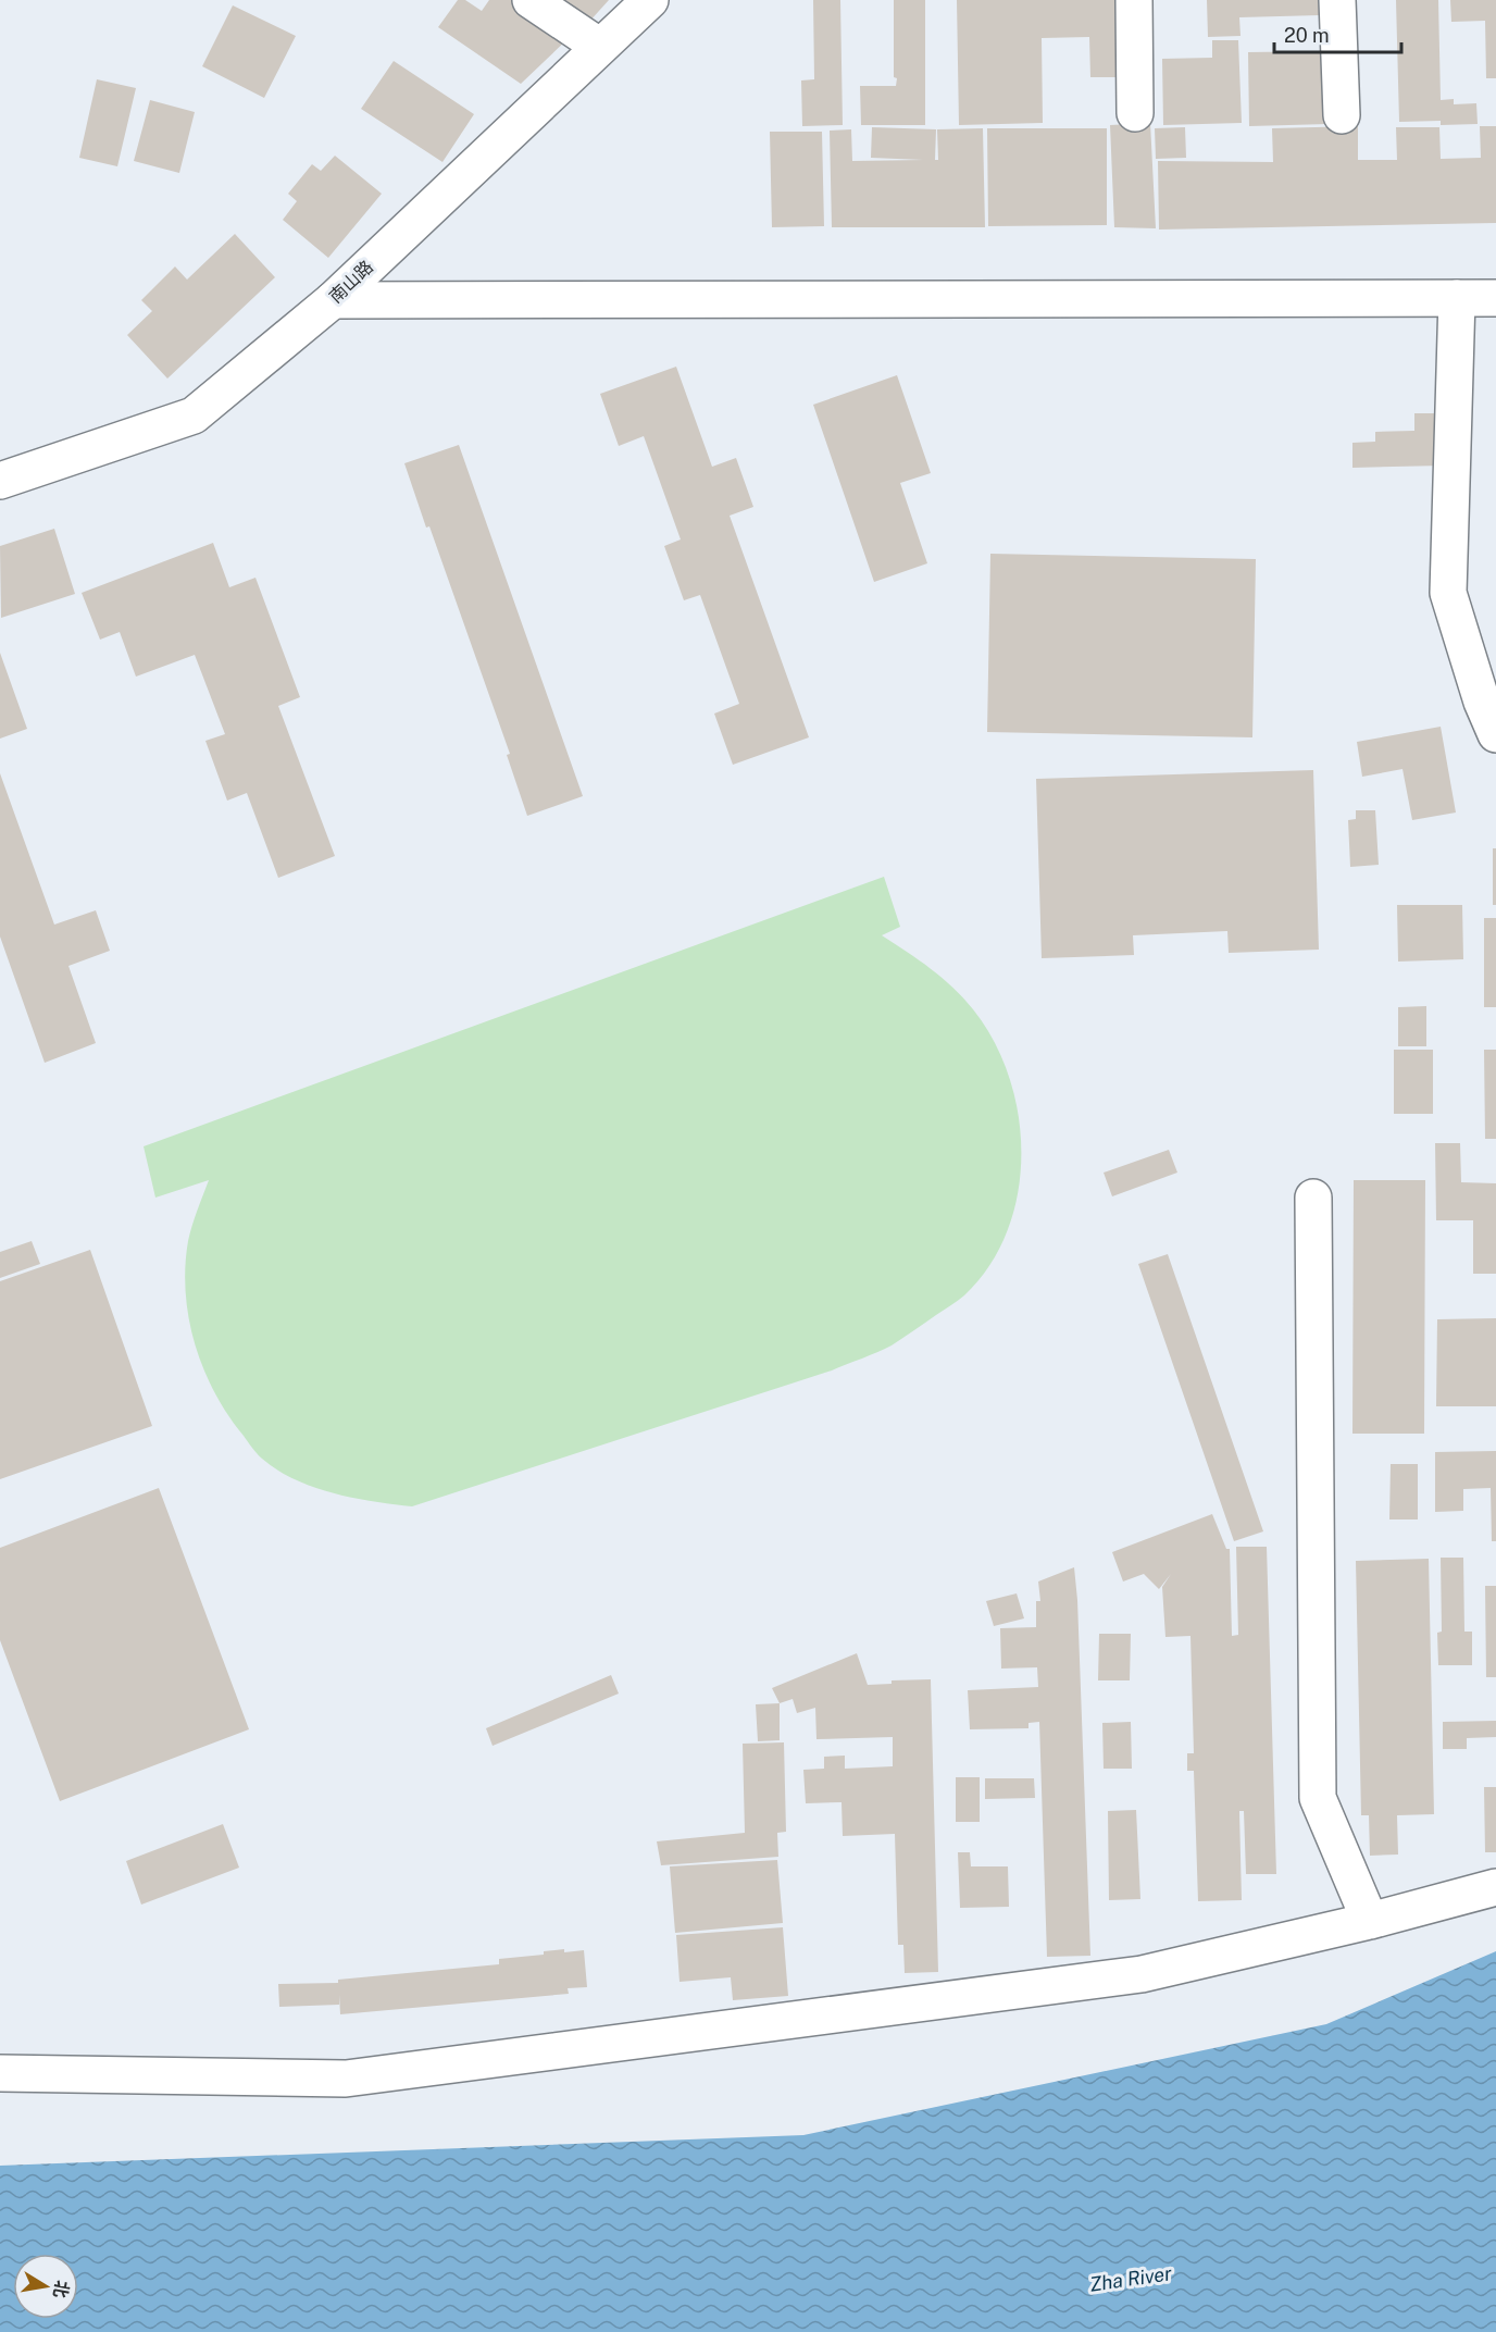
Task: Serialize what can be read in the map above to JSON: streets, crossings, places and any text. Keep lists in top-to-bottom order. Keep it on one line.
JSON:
{"streets":{"street":["南山路"]},"water":["Zha River"],"scale_bar":"20 m","north":"right"}
